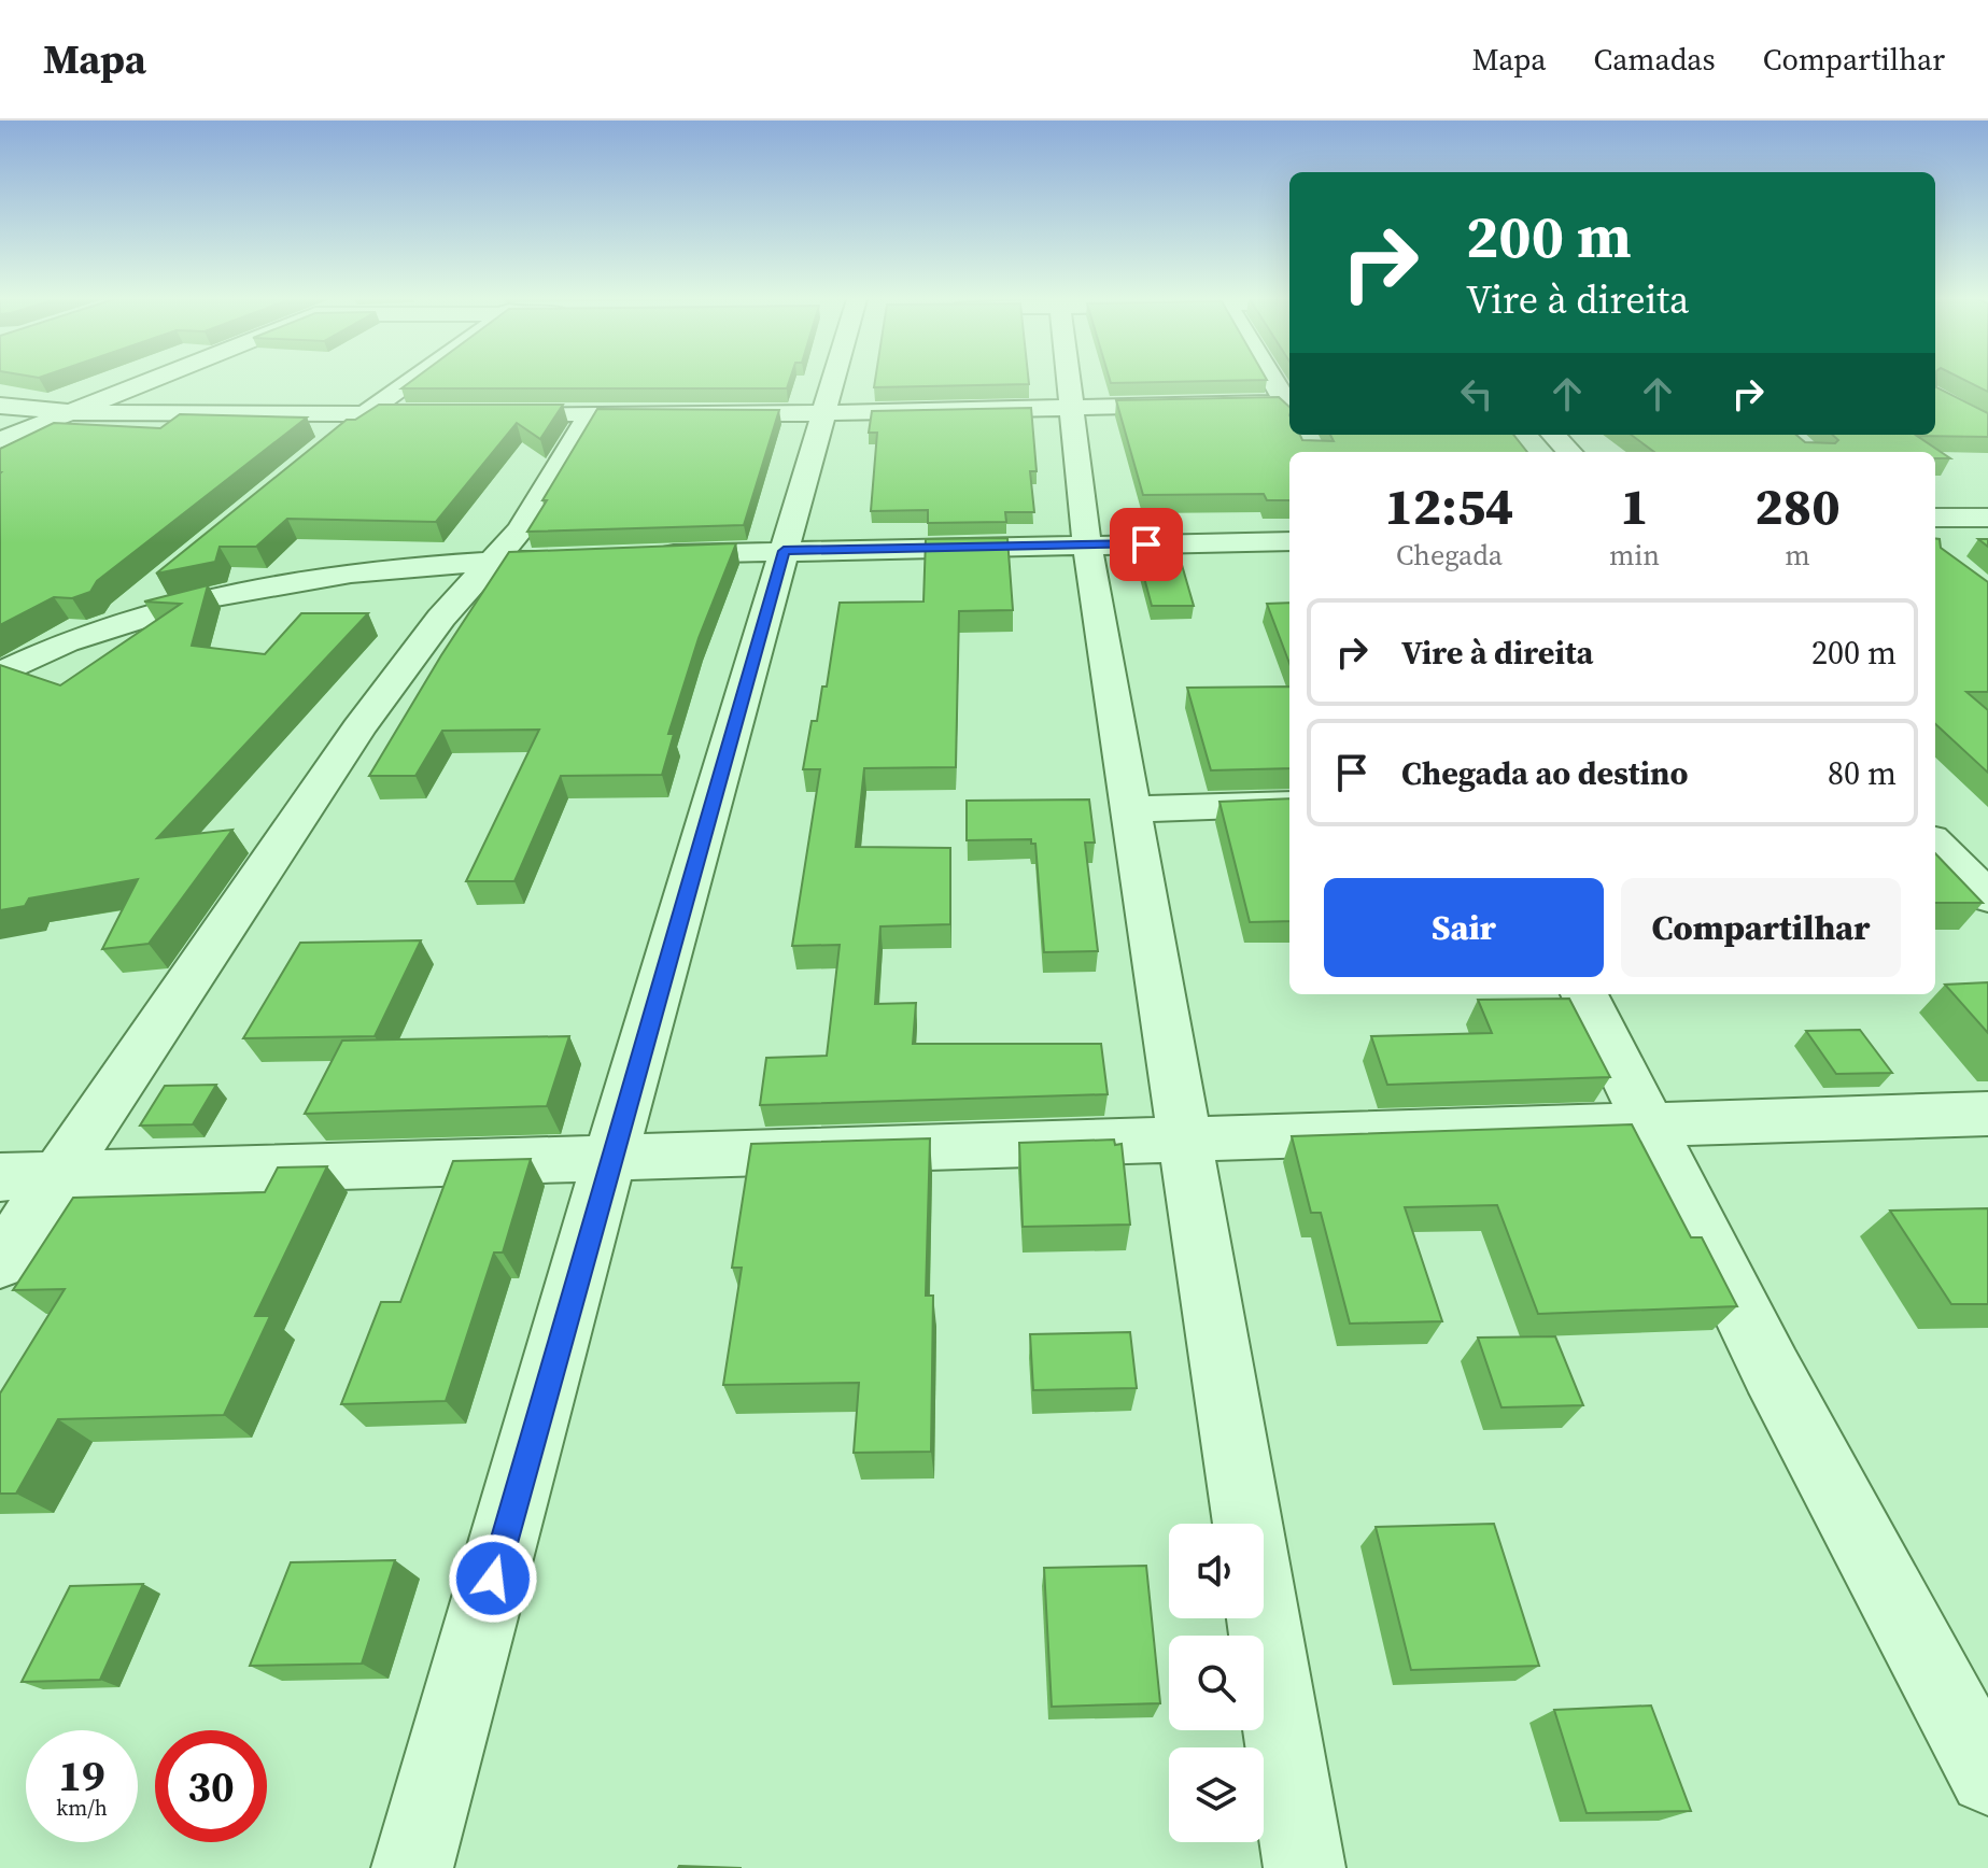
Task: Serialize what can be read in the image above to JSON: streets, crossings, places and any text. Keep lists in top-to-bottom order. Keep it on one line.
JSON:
{"page":{"header":"Mapa","nav":["Mapa","Camadas","Compartilhar"],"turn":["200 m","Vire à direita"],"eta":["12:54","Chegada","1","min","280","m"],"list":[{"name":"Vire à direita","value":"200 m"},{"name":"Chegada ao destino","value":"80 m"}],"buttons":["Sair","Compartilhar"],"speed":"19 km/h","limit":"30"}}
